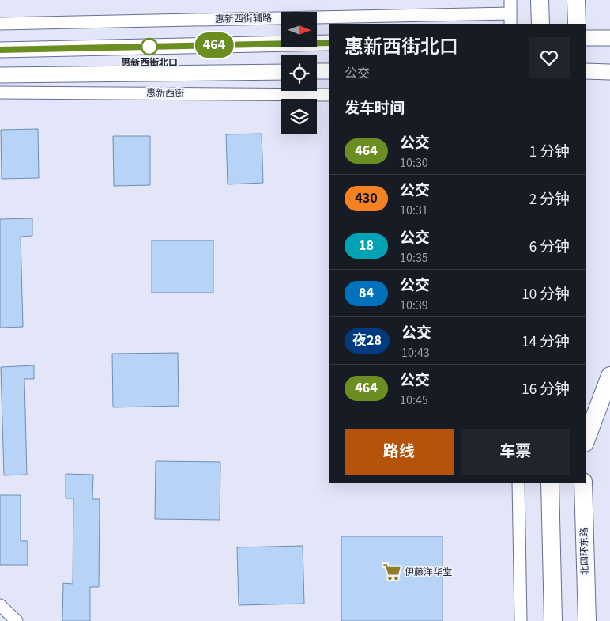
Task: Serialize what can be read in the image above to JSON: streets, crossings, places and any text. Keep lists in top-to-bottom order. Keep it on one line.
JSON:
{"streets":{"highway":["北四环东路"],"main road":["惠新西街"],"street":["惠新西街辅路"]},"places":{"other":["惠新西街北口"],"supermarket":["伊藤洋华堂"]},"lines":["bus line 464"],"north":"right","page":{"on_map":"464","heading":[["惠新西街北口","公交"],"发车时间"],"list":[{"mark":"464","name":"公交","note":"10:30","value":"1 分钟"},{"mark":"430","name":"公交","note":"10:31","value":"2 分钟"},{"mark":"18","name":"公交","note":"10:35","value":"6 分钟"},{"mark":"84","name":"公交","note":"10:39","value":"10 分钟"},{"mark":"夜28","name":"公交","note":"10:43","value":"14 分钟"},{"mark":"464","name":"公交","note":"10:45","value":"16 分钟"}],"buttons":["路线","车票"]}}
